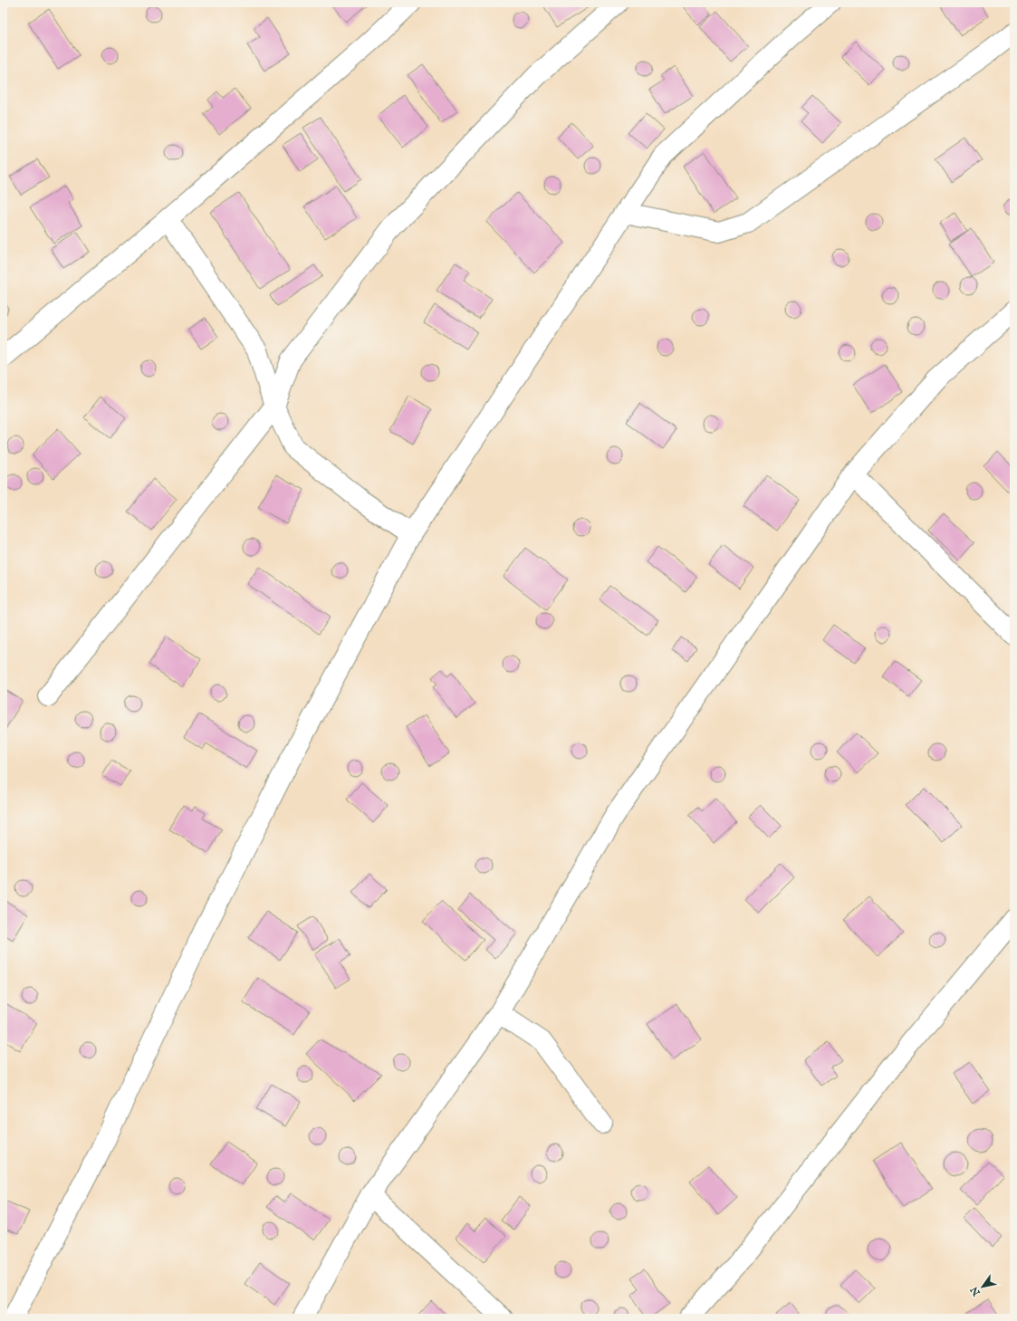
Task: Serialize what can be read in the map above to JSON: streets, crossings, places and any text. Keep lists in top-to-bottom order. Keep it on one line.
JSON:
{"north":"bottom left"}
